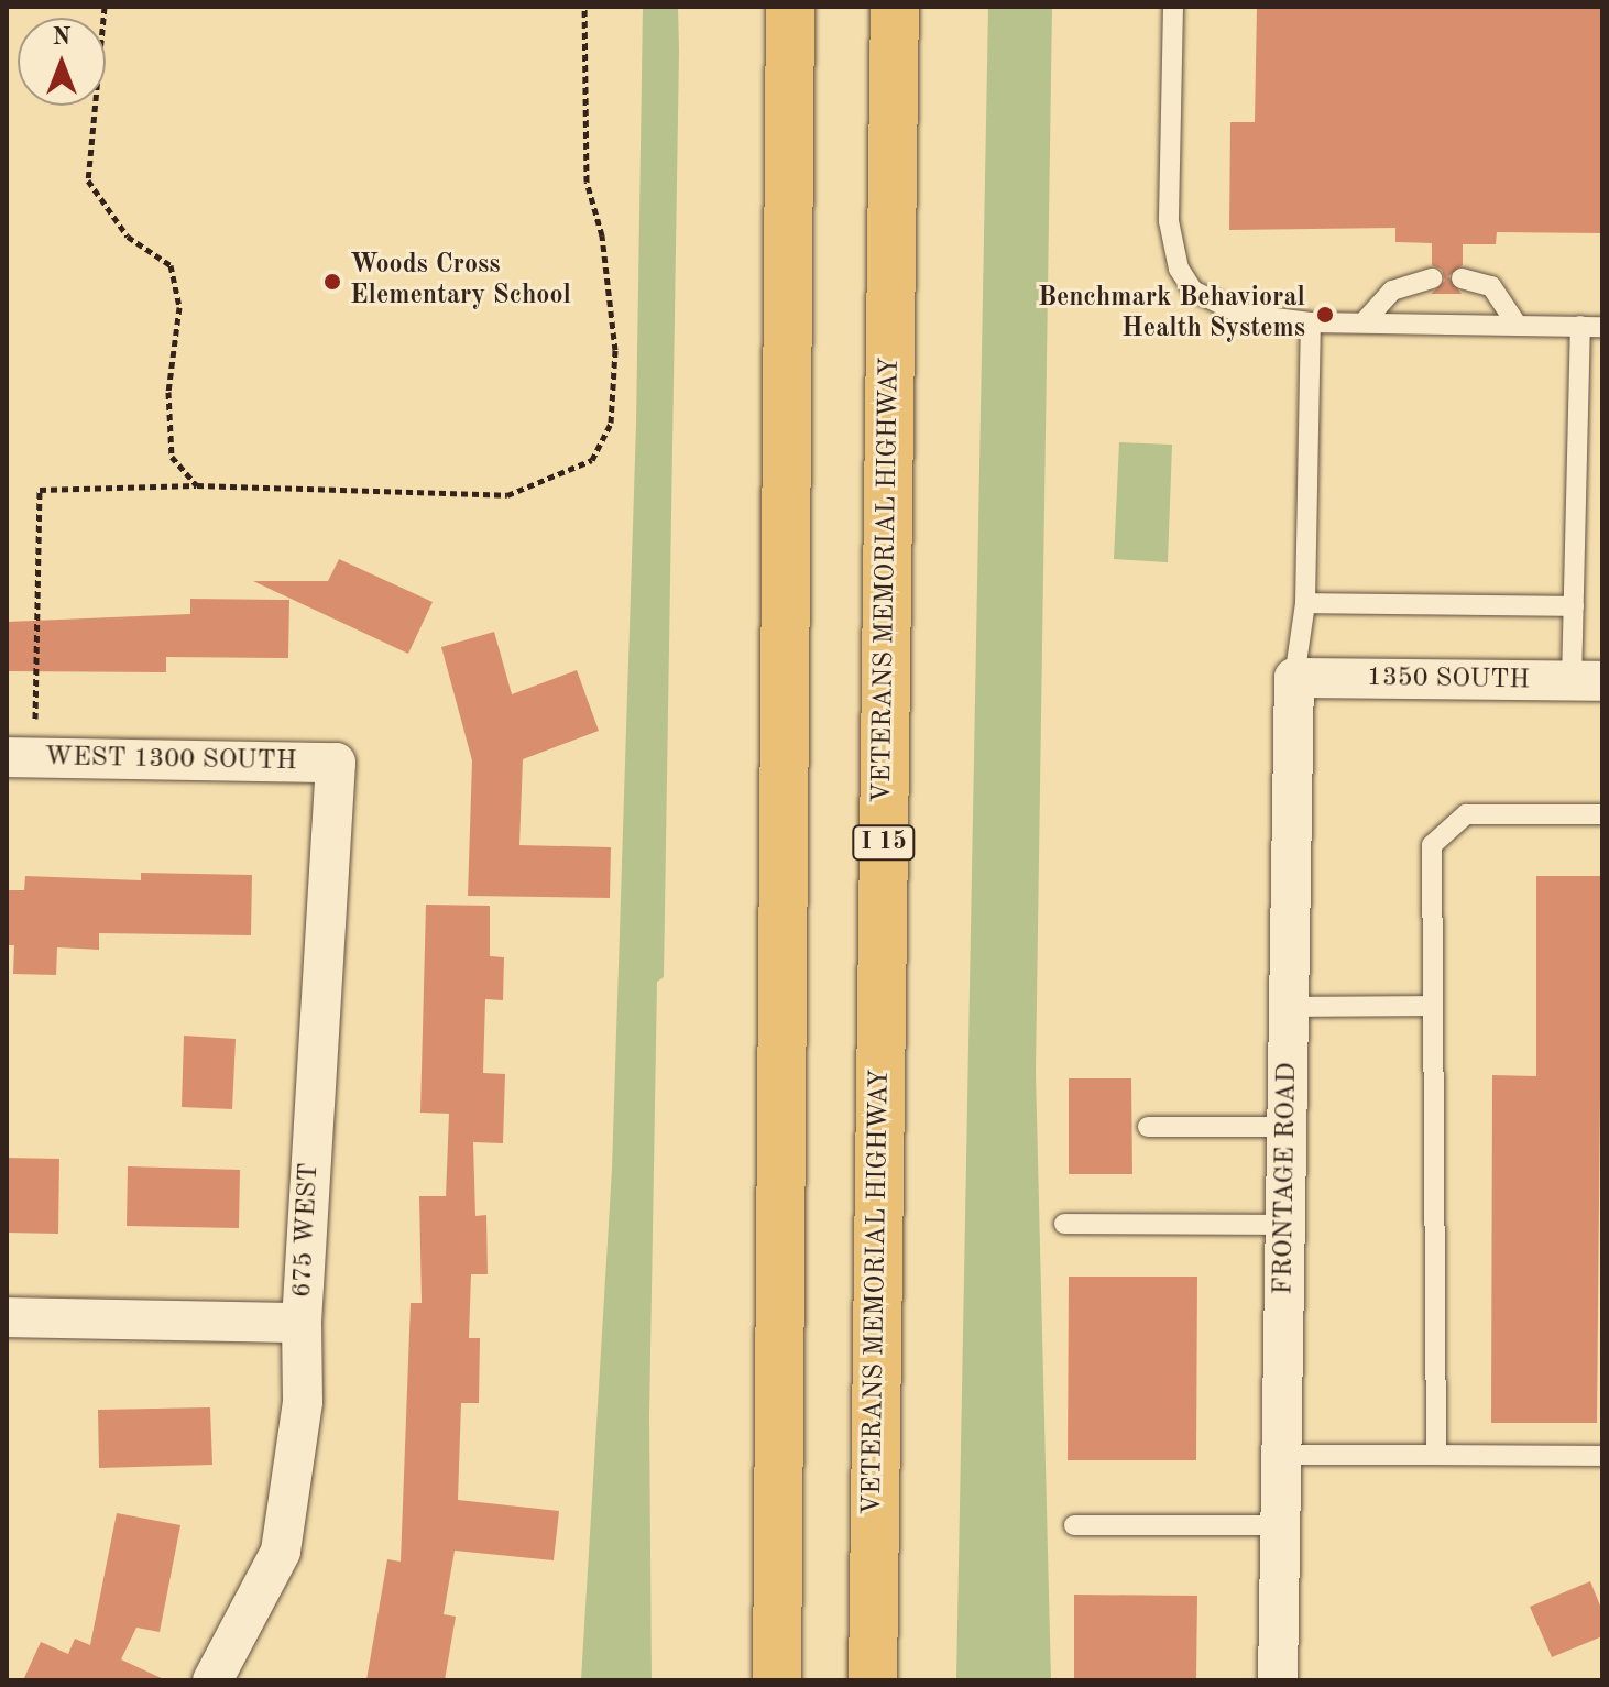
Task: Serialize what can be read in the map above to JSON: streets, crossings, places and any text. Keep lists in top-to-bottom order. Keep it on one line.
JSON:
{"streets":{"highway":["VETERANS MEMORIAL HIGHWAY","I 15"],"street":["1350 SOUTH","WEST 1300 SOUTH","FRONTAGE ROAD","675 WEST"]},"crossings":[["1350 SOUTH","FRONTAGE ROAD"],["WEST 1300 SOUTH","675 WEST"]],"places":["Woods Cross Elementary School","Benchmark Behavioral Health Systems"],"north":"top"}
